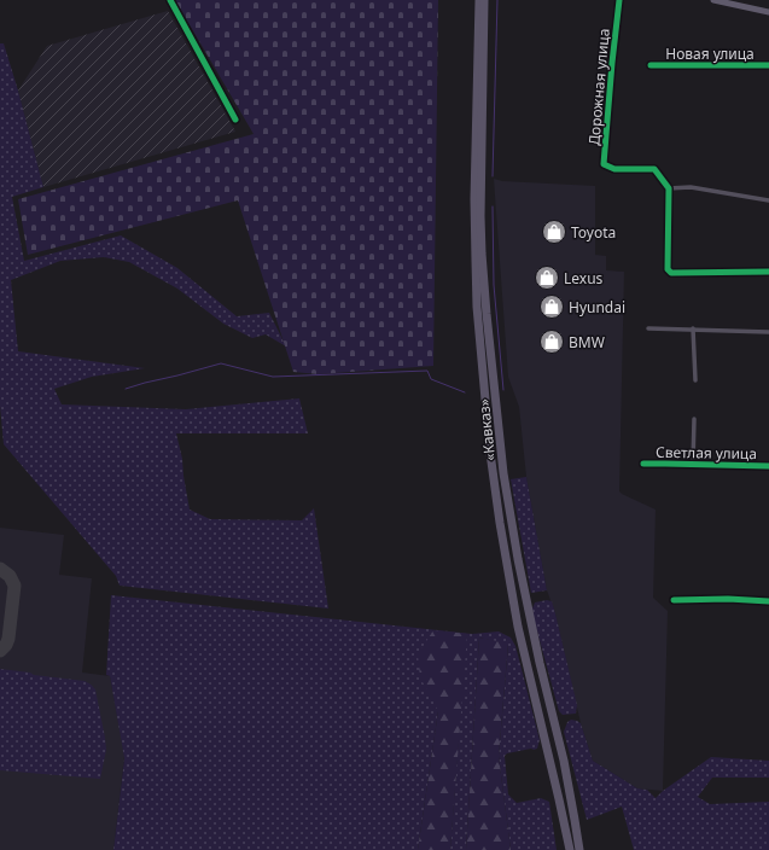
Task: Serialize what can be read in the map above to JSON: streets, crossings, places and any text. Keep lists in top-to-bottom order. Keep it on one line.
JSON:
{"streets":{"highway":["«Кавказ»"],"street":["Новая улица","Дорожная улица","Светлая улица"]},"places":{"shop":["Toyota","Lexus","Hyundai","BMW"]}}
